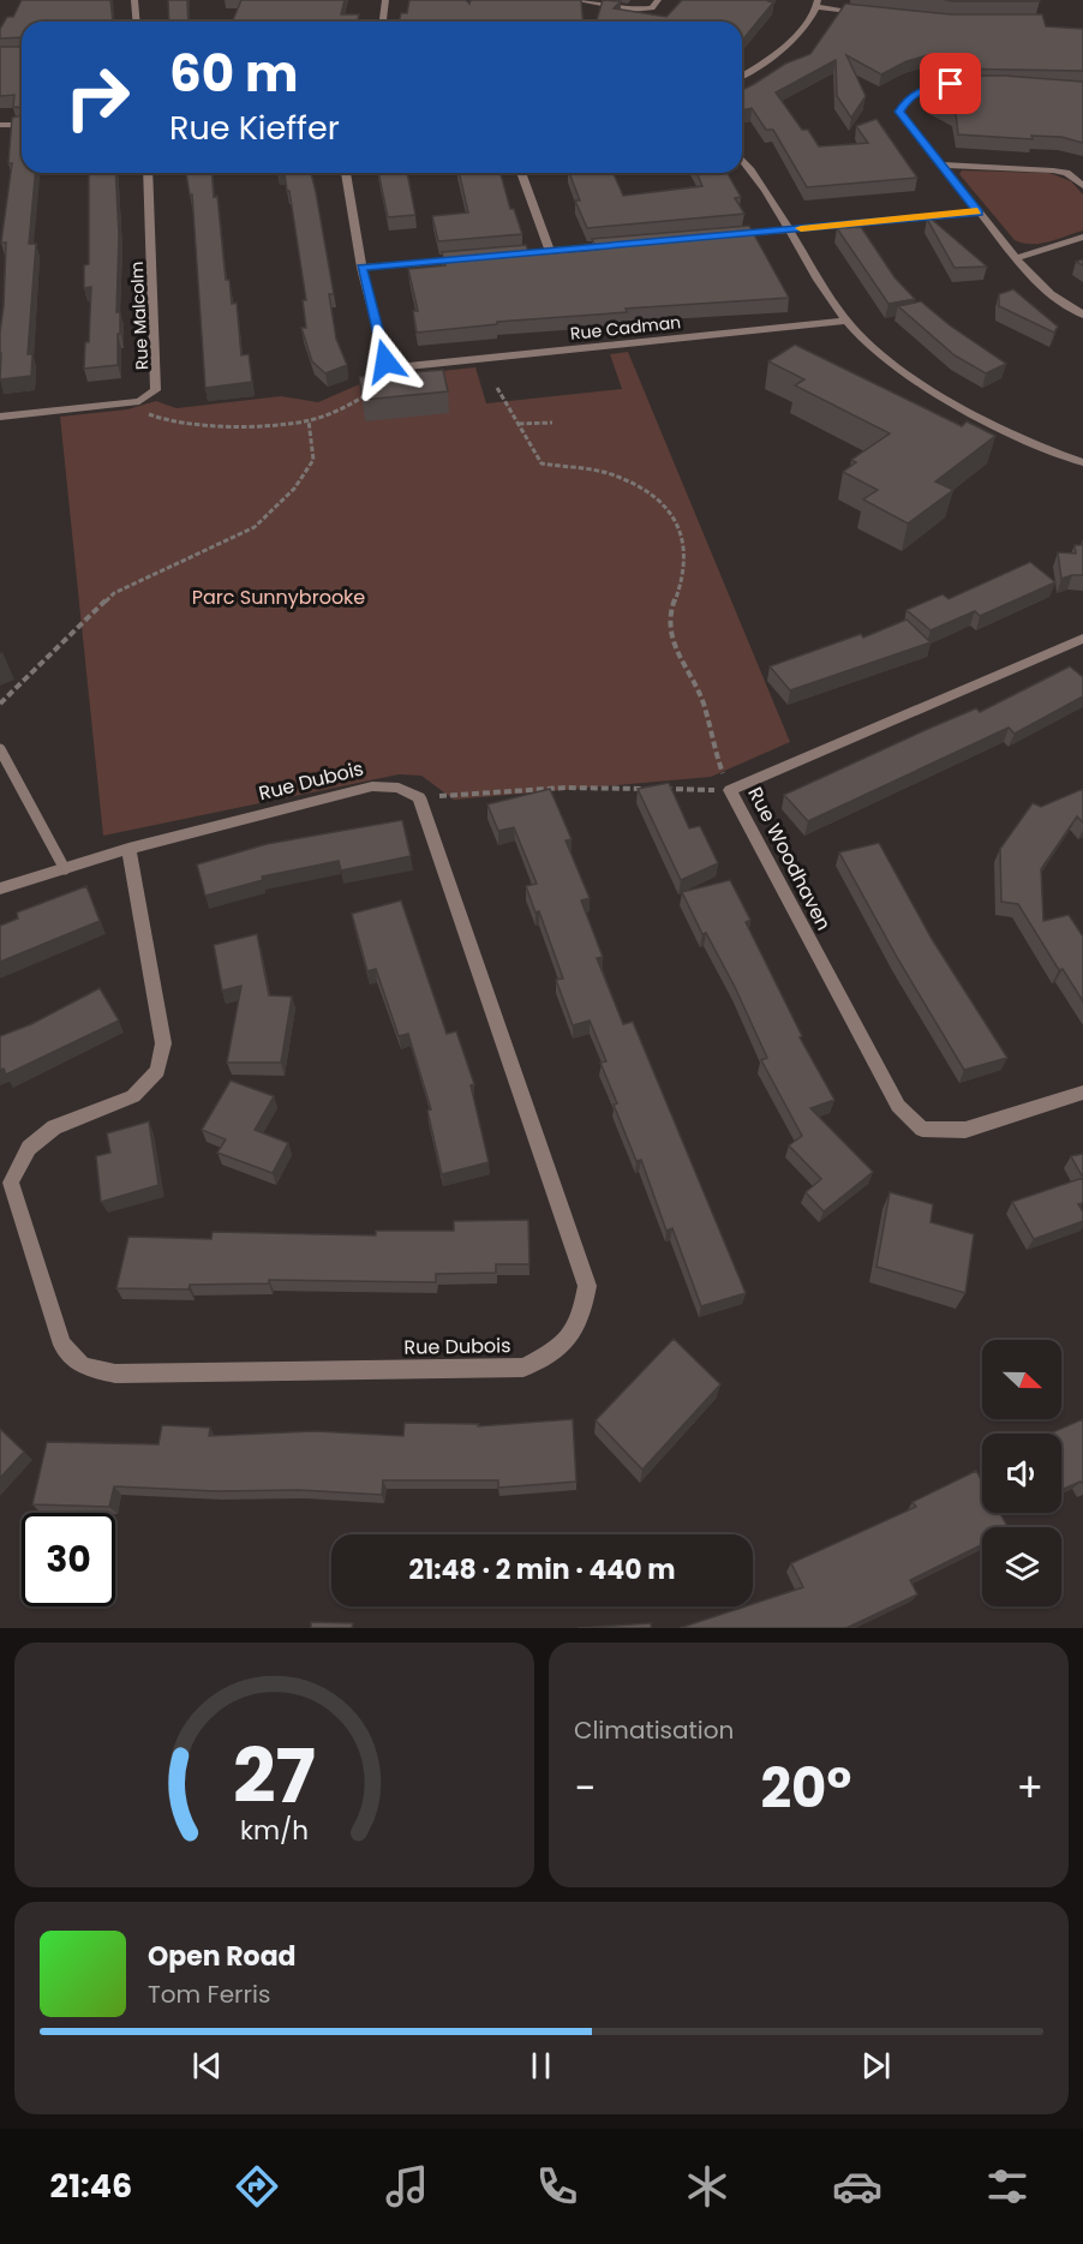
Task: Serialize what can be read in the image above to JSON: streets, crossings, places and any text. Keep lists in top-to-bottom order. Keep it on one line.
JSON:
{"streets":{"street":["Rue Malcolm","Rue Cadman","Rue Dubois","Rue Woodhaven"]},"parks":["Parc Sunnybrooke"],"north":"right","page":{"turn":["60 m","Rue Kieffer"],"limit":"30","trip":"21:48 · 2 min · 440 m","tile":"Climatisation","heat":["−","20°","+"],"song":["Open Road","Tom Ferris"],"tabs":"21:46","gauge":["27","km/h"]}}
